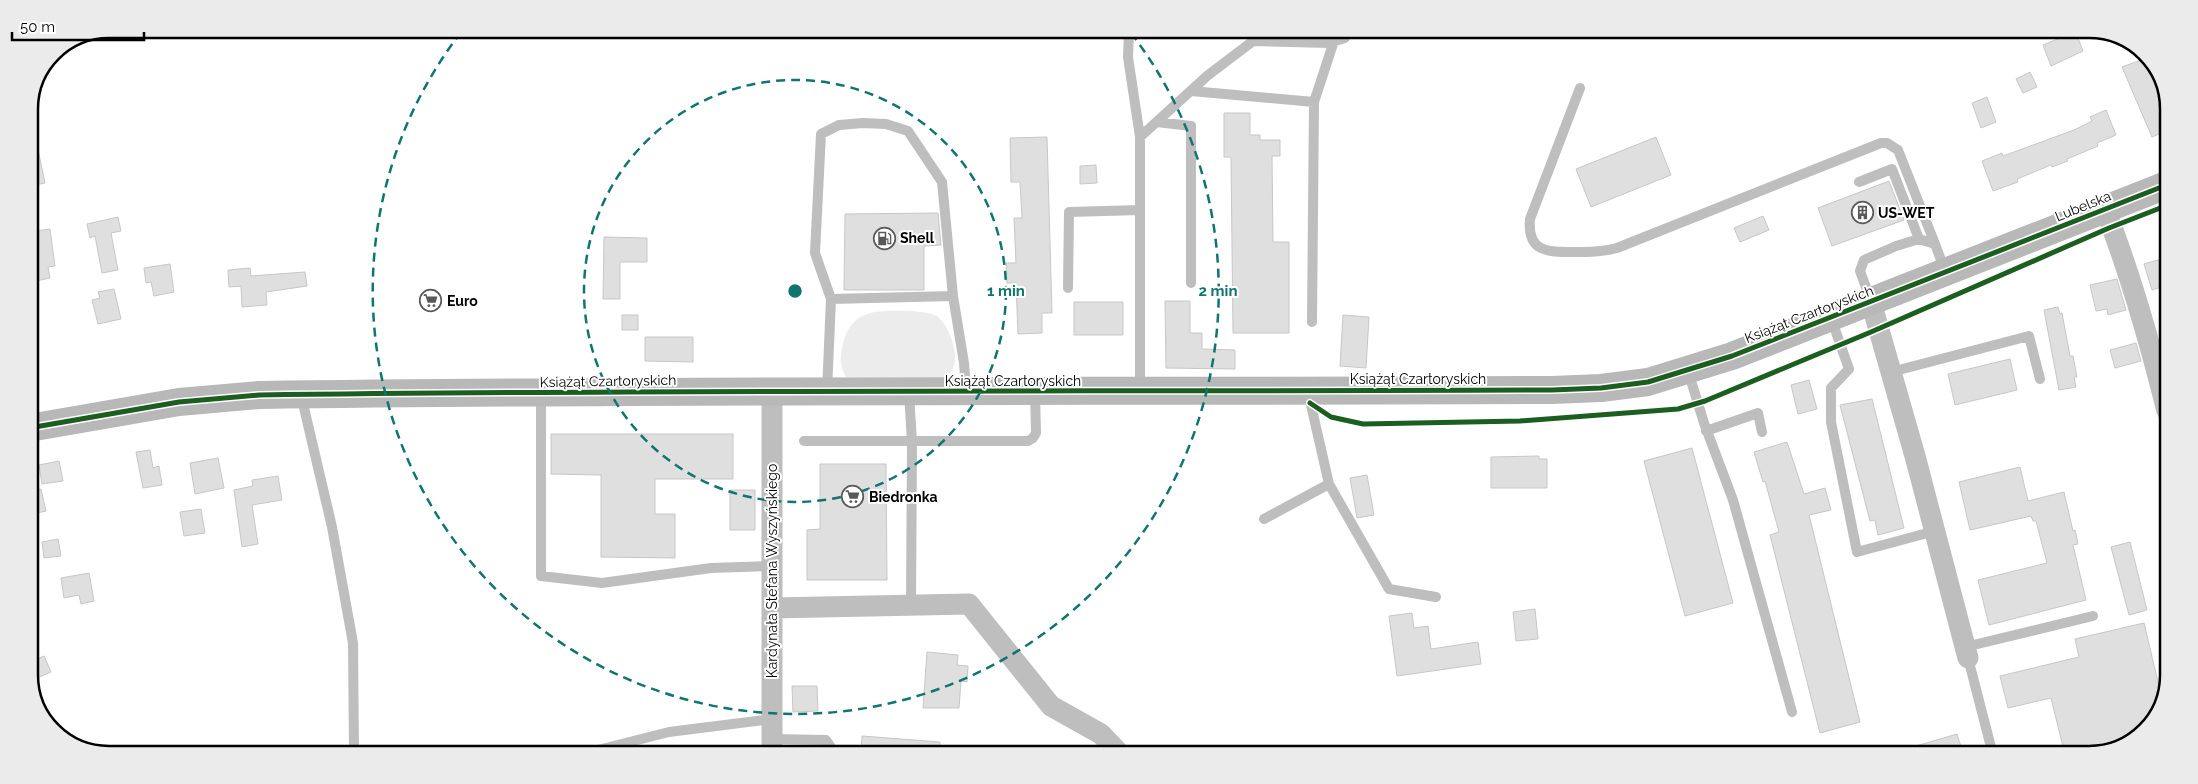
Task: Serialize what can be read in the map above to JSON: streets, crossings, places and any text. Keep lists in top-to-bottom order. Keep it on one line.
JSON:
{"streets":{"main road":["Lubelska","Książąt Czartoryskich"],"street":["Kardynała Stefana Wyszyńskiego"]},"crossings":[["Lubelska","Książąt Czartoryskich"],["Książąt Czartoryskich","Kardynała Stefana Wyszyńskiego"]],"places":{"building":["US-WET"],"fuel station":["Shell"],"supermarket":["Euro","Biedronka"]},"scale_bar":"50 m","rings":["1 min","2 min"]}
